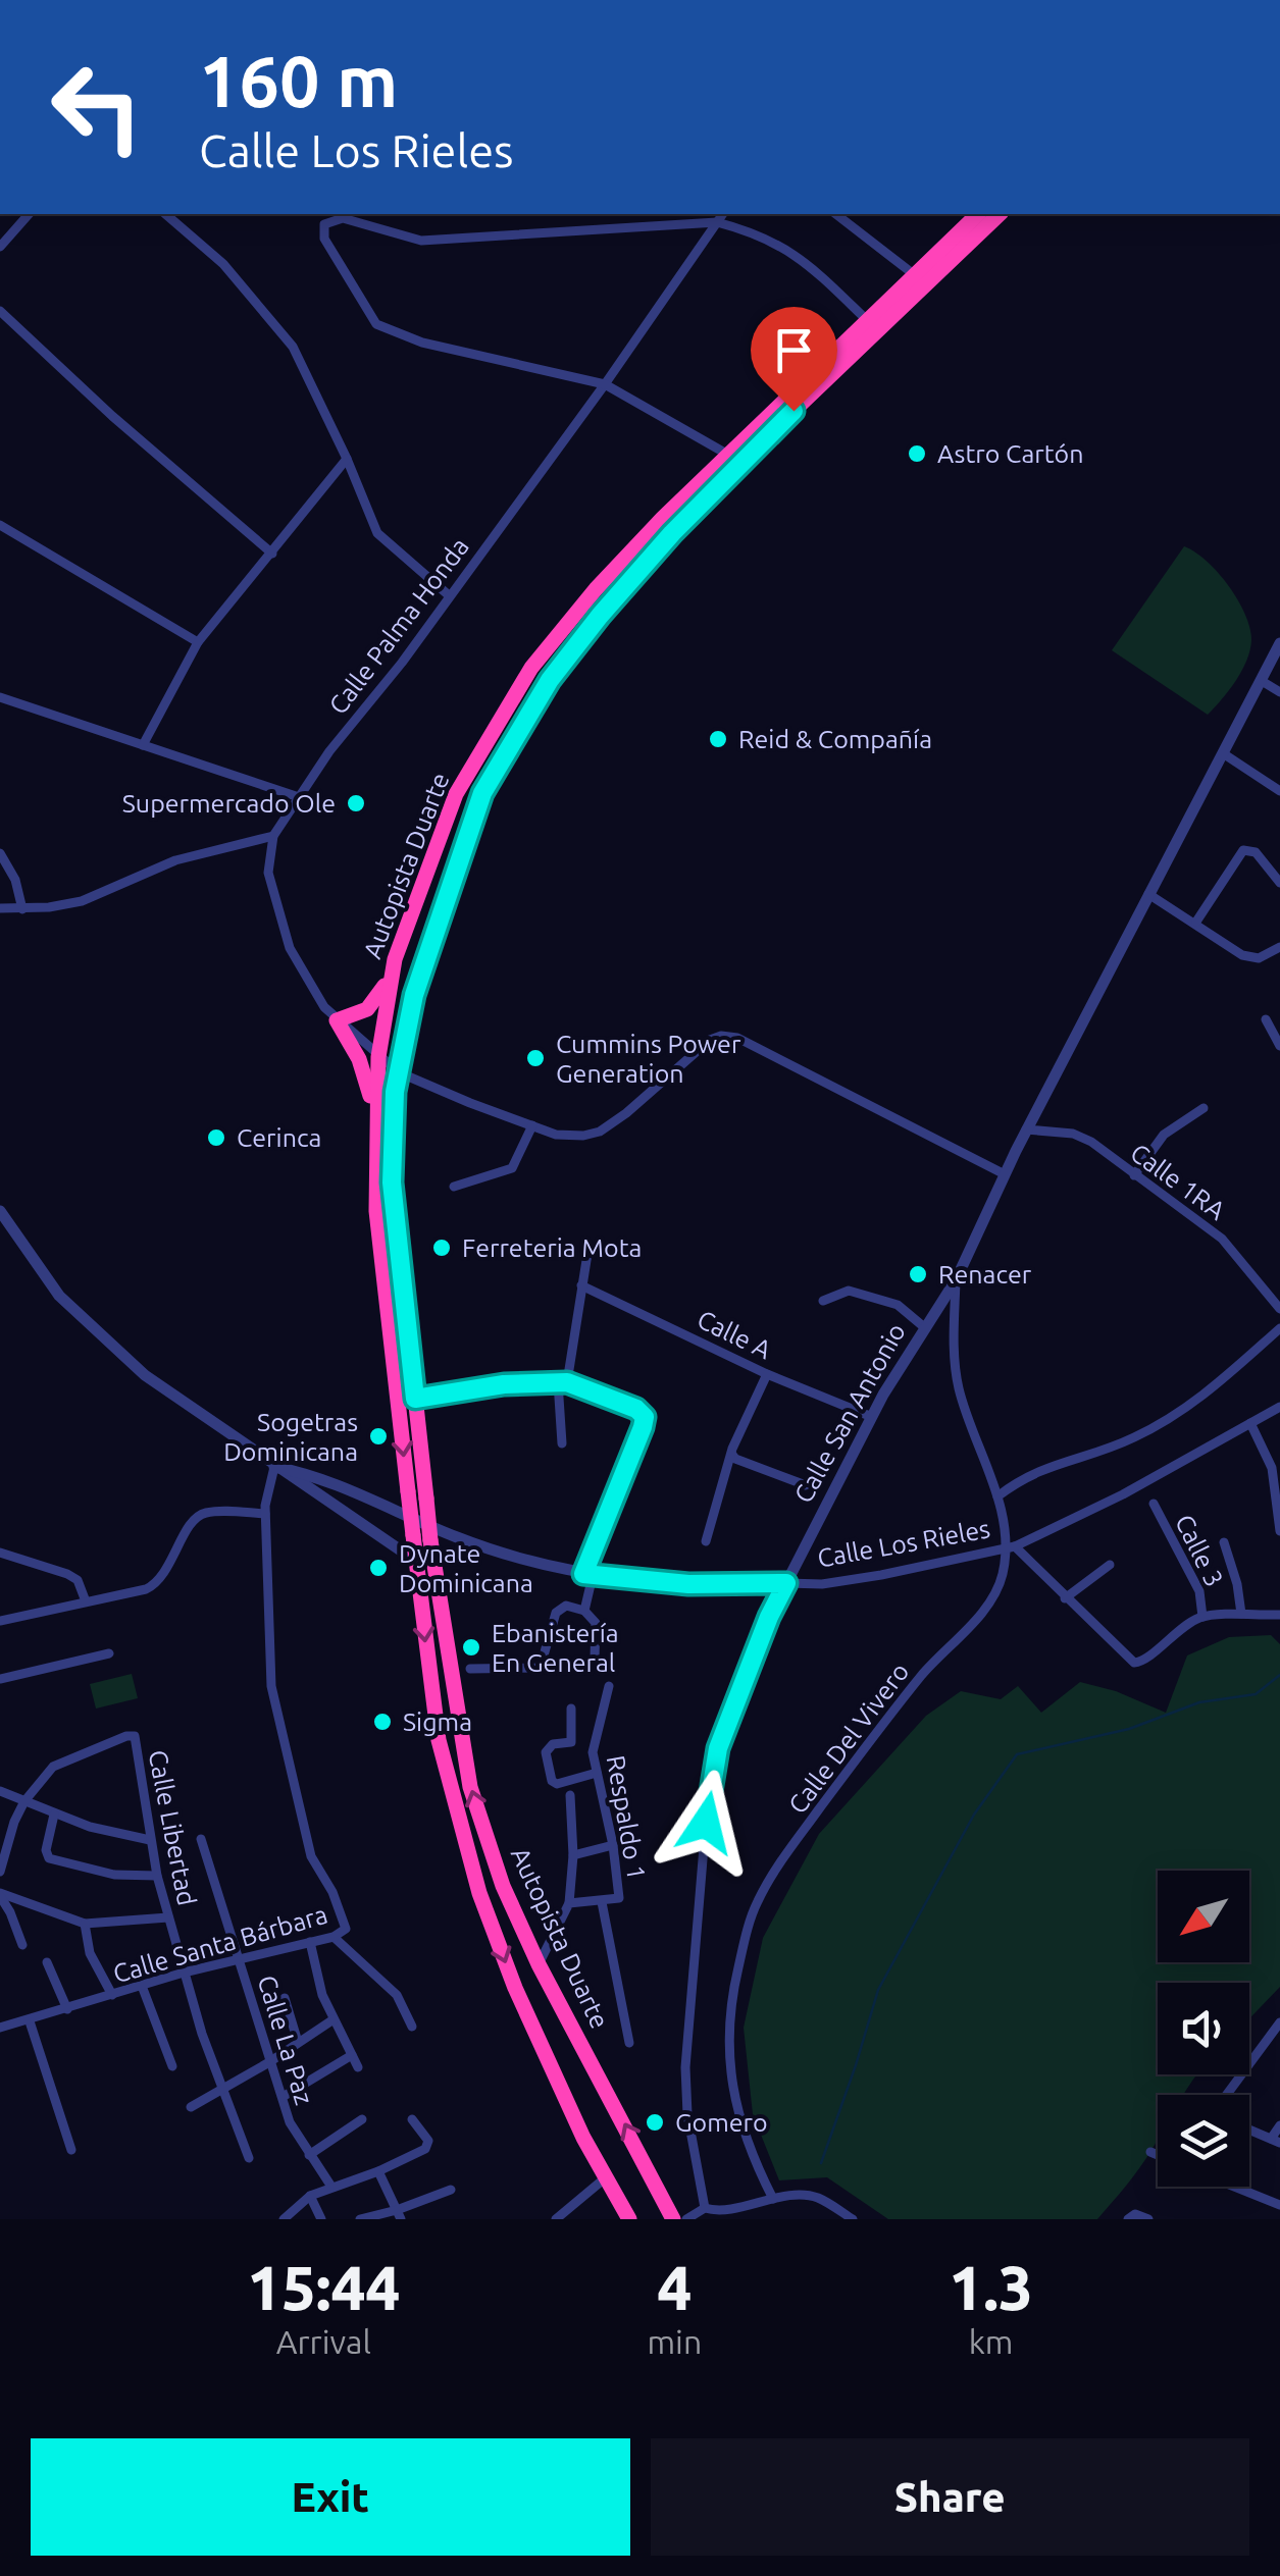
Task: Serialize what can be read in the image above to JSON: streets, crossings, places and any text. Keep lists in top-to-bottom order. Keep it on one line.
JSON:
{"streets":{"highway":["Autopista Duarte"],"street":["Calle Palma Honda","Calle 1RA","Calle A","Calle San Antonio","Calle Los Rieles","Calle 3","Calle Del Vivero","Respaldo 1","Calle Libertad","Calle Santa Bárbara","Calle La Paz"]},"crossings":[["Autopista Duarte","Calle Los Rieles"],["Calle 1RA","Calle San Antonio"],["Calle A","Calle San Antonio"],["Calle San Antonio","Calle Los Rieles"],["Calle Los Rieles","Calle Del Vivero"],["Calle Los Rieles","Calle Santa Bárbara"],["Calle Libertad","Calle Santa Bárbara"],["Calle Santa Bárbara","Calle La Paz"]],"places":["Astro Cartón","Reid & Compañía","Supermercado Ole","Cummins Power Generation","Cerinca","Ferreteria Mota","Renacer","Sogetras Dominicana","Dynate Dominicana","Ebanistería En General","Sigma","Gomero"],"north":"bottom left","page":{"turn":["160 m","Calle Los Rieles"],"eta":["15:44","Arrival","4","min","1.3","km"],"buttons":["Exit","Share"]}}
